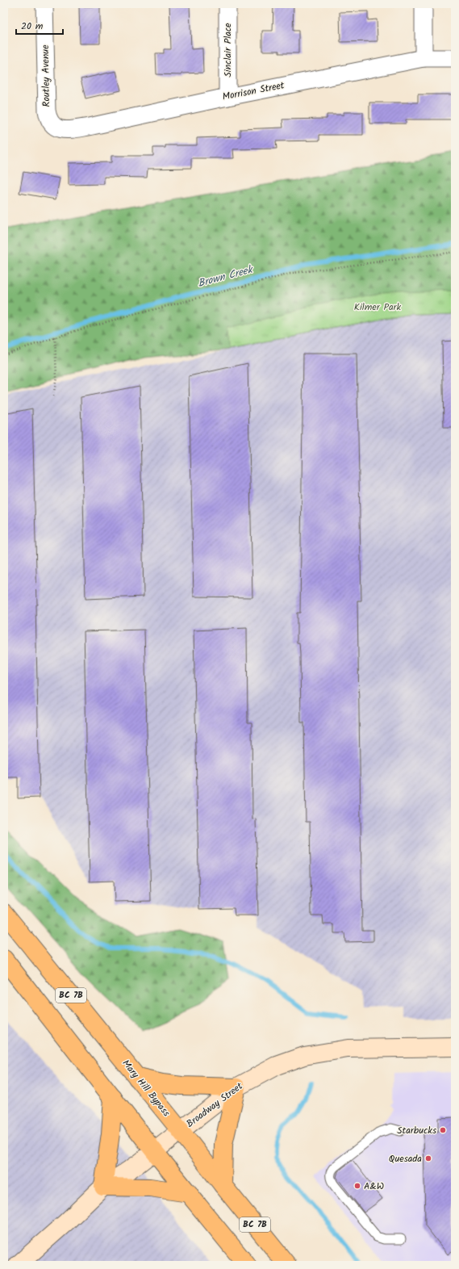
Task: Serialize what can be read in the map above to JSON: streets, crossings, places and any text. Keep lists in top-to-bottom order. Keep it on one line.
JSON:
{"streets":{"highway":["BC 7B","Mary Hill Bypass"],"main road":["Broadway Street"],"street":["Sinclair Place","Routley Avenue","Morrison Street"]},"crossings":[["Sinclair Place","Morrison Street"],["Routley Avenue","Morrison Street"],["BC 7B","Broadway Street"],["Mary Hill Bypass","Broadway Street"]],"water":["Brown Creek"],"parks":["Kilmer Park"],"places":["Starbucks","Quesada","A&W"],"scale_bar":"20 m"}
